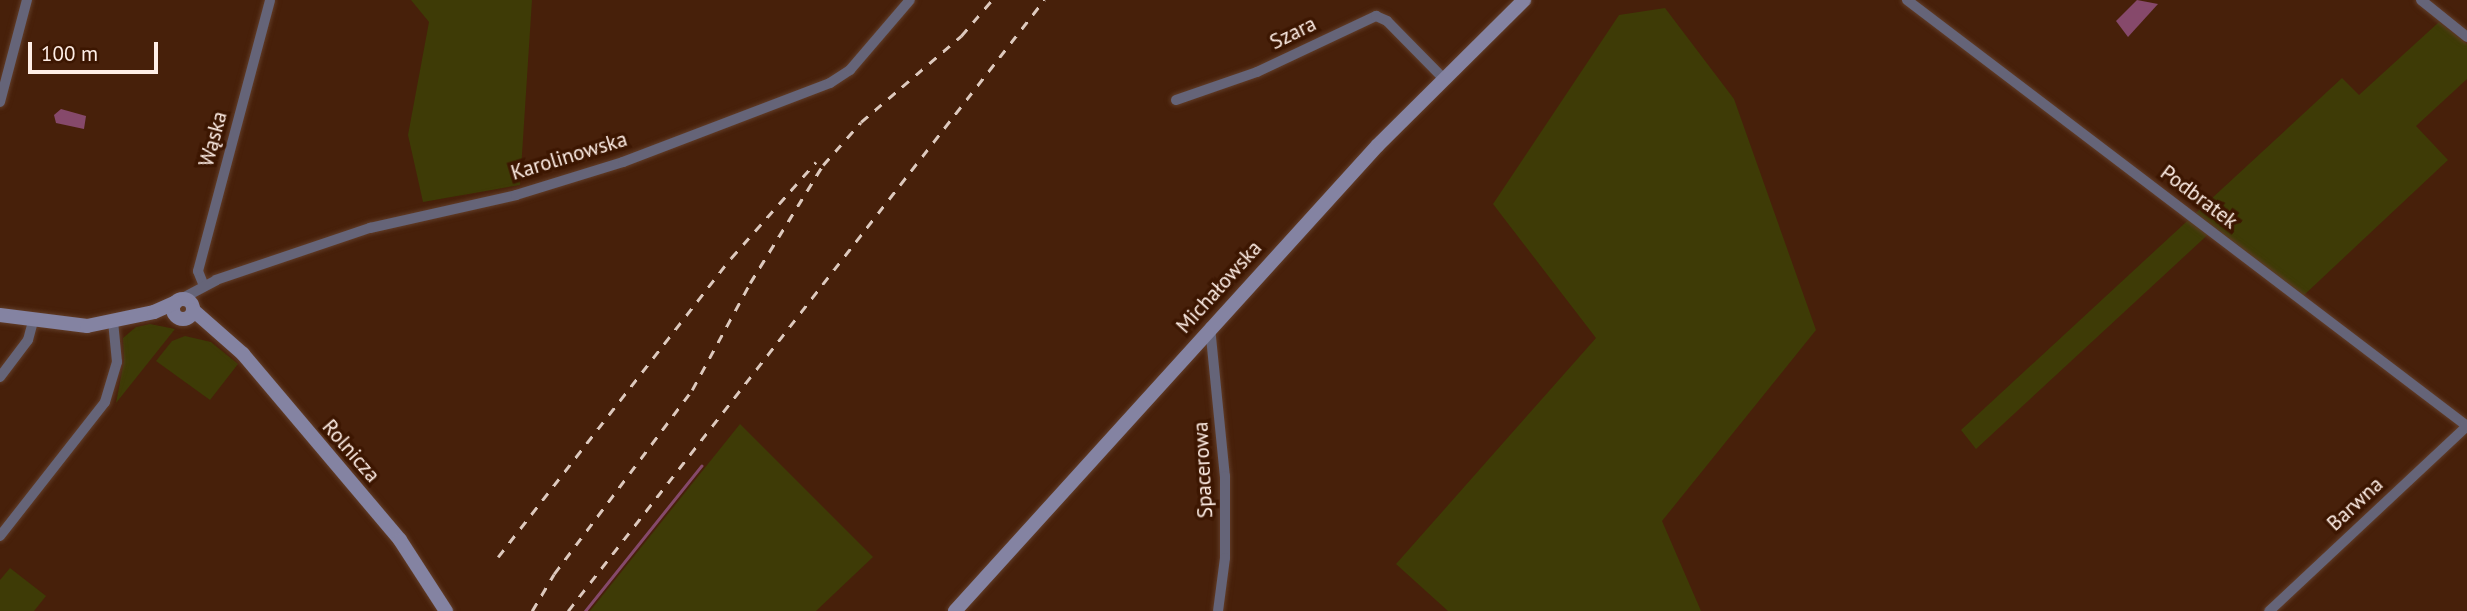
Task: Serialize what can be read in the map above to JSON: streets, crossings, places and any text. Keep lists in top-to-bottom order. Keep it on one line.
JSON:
{"streets":{"street":["Szara","Wąska","Karolinowska","Podbratek","Michałowska","Rolnicza","Spacerowa","Barwna"]},"crossings":[["Szara","Michałowska"],["Wąska","Karolinowska"],["Podbratek","Barwna"],["Michałowska","Spacerowa"]],"scale_bar":"100 m"}
